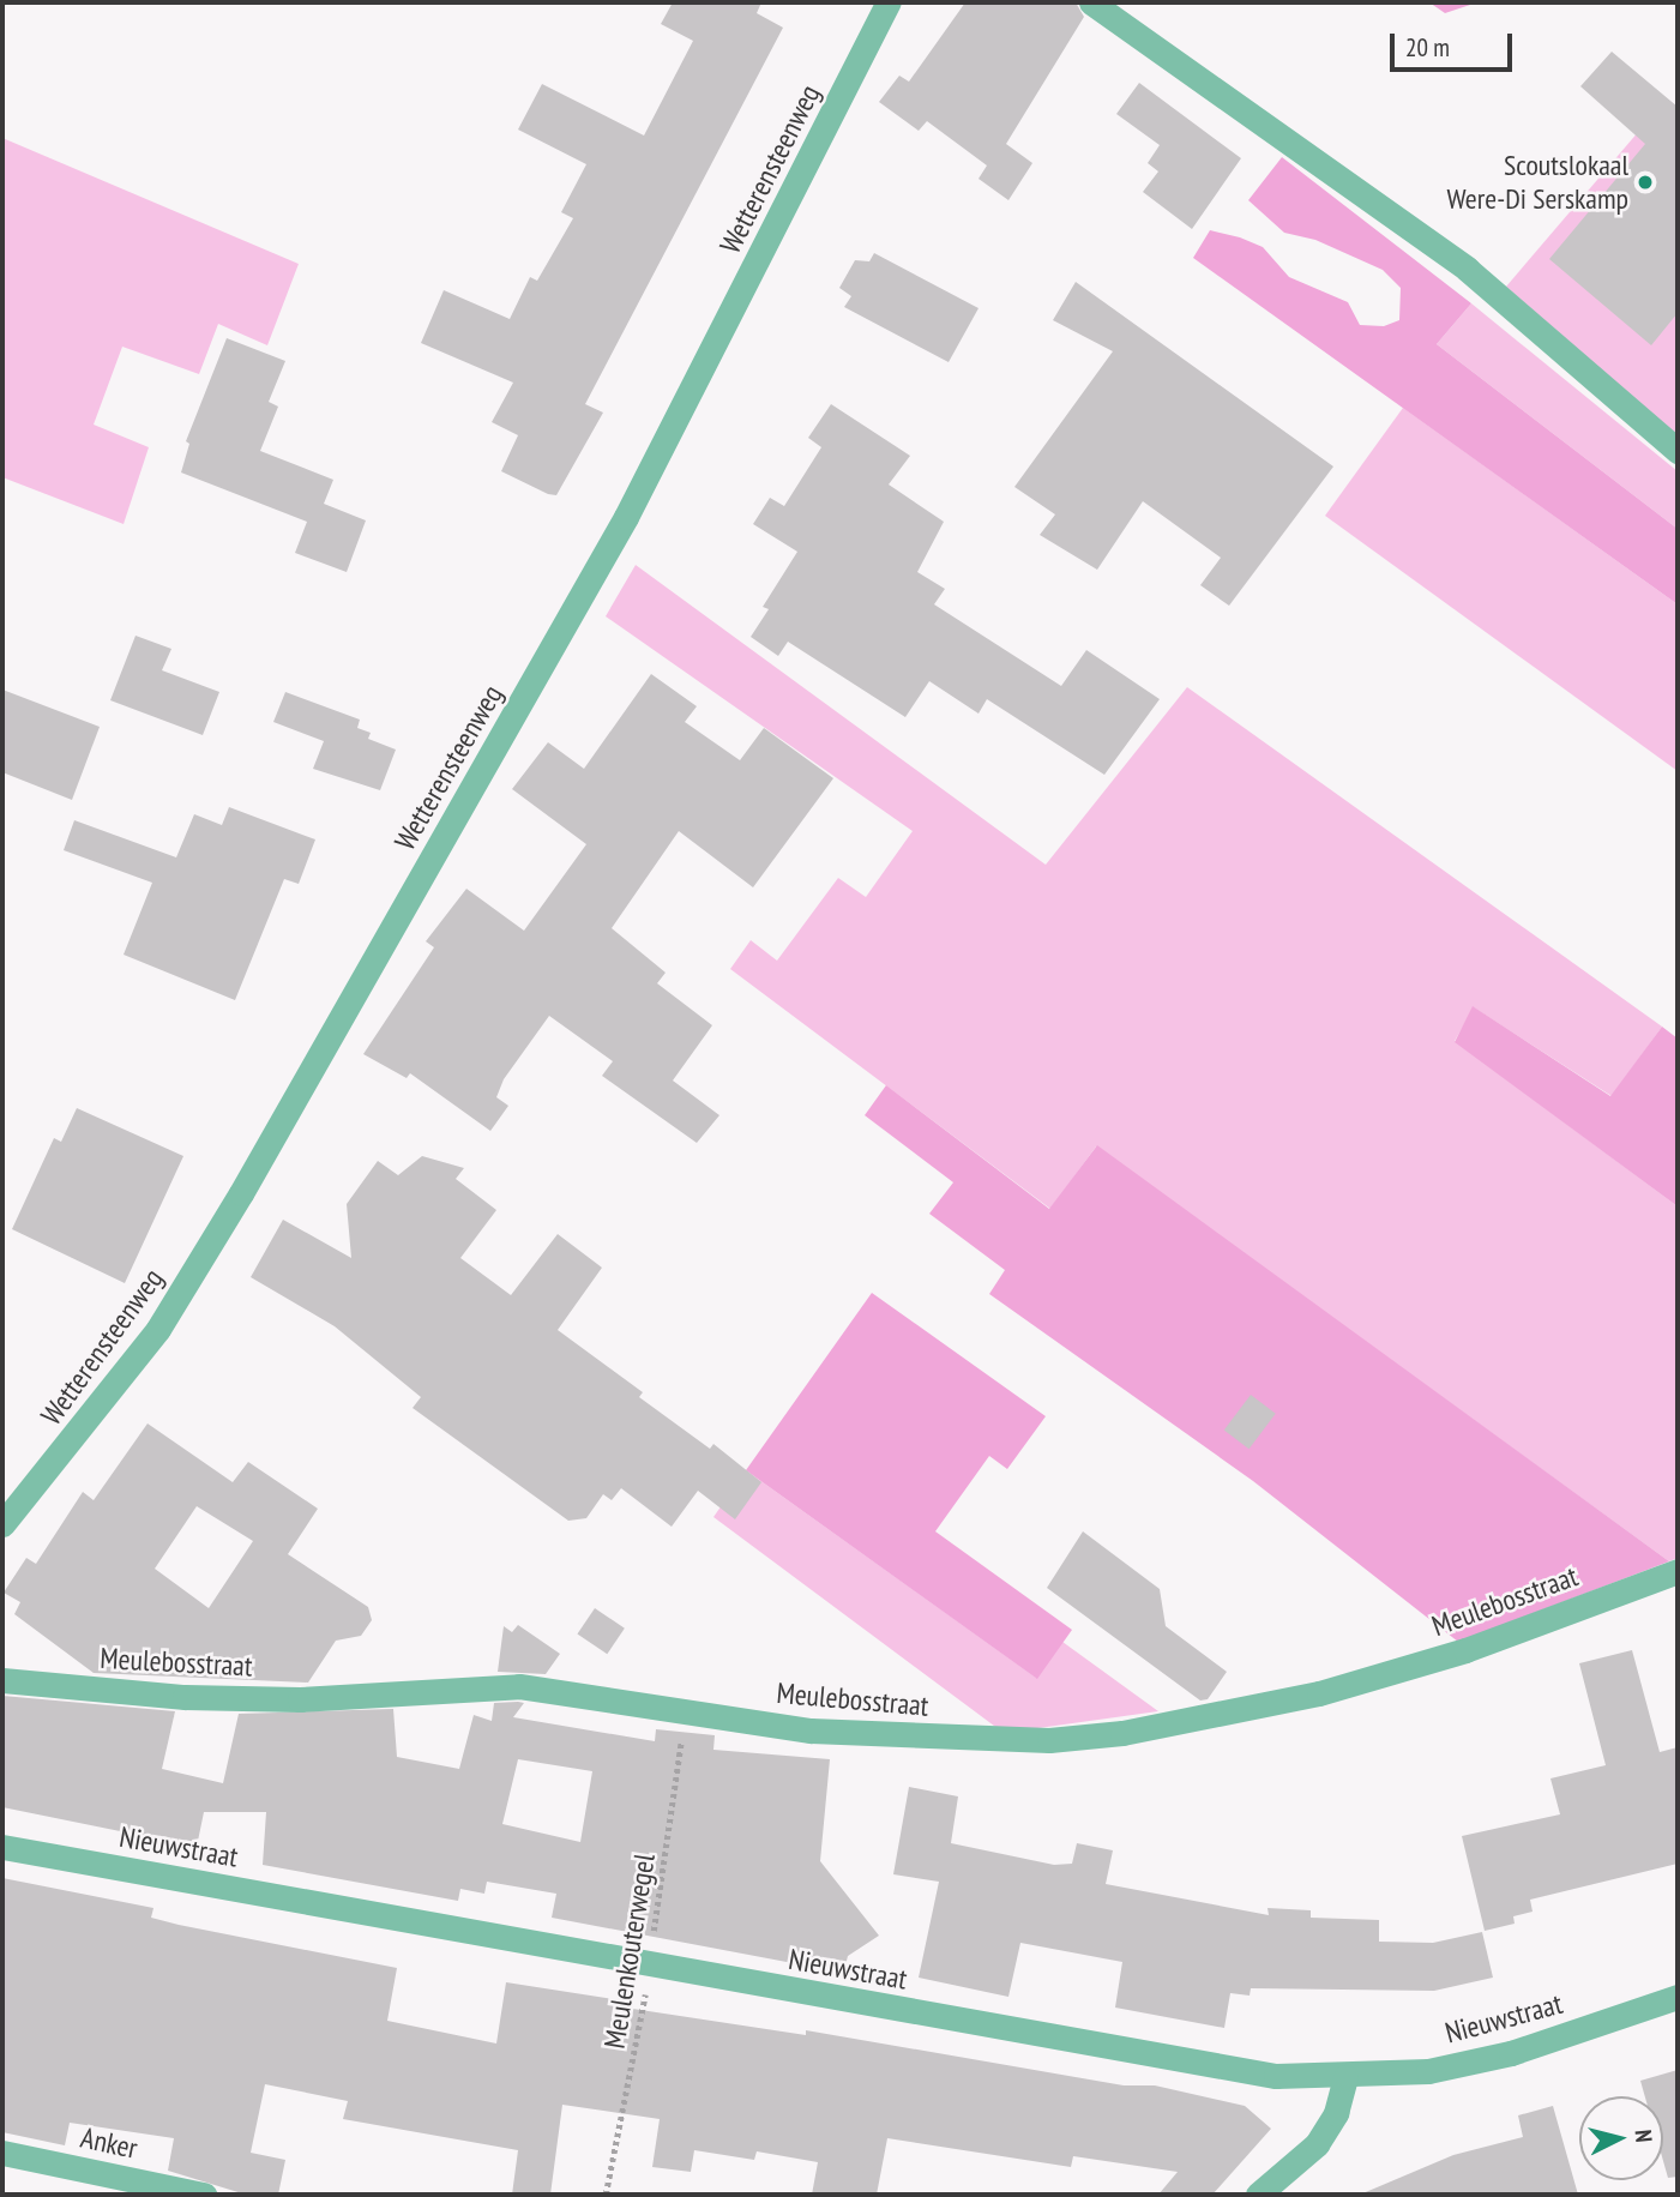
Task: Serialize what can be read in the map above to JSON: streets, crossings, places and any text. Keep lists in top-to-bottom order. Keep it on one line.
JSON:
{"streets":{"street":["Wetterensteenweg","Meulebosstraat","Nieuwstraat","Anker"],"path":["Meulenkouterwegel"]},"crossings":[["Meulebosstraat","Meulenkouterwegel"],["Nieuwstraat","Meulenkouterwegel"]],"places":["Scoutslokaal Were-Di Serskamp"],"scale_bar":"20 m","north":"right"}
